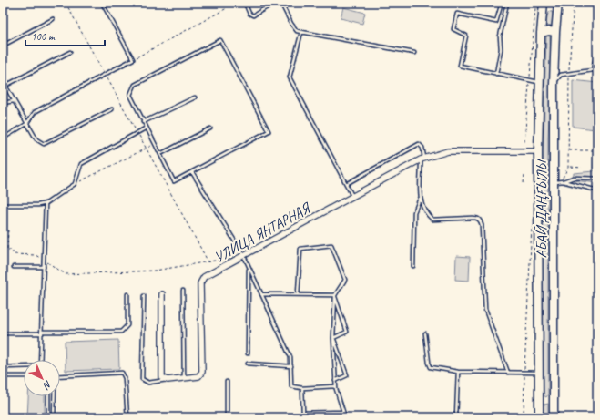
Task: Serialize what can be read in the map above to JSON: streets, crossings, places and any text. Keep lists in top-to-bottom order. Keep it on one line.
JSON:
{"streets":{"main road":["АБАЙ ДАҢҒЫЛЫ"],"street":["УЛИЦА ЯНТАРНАЯ"]},"crossings":[["АБАЙ ДАҢҒЫЛЫ","УЛИЦА ЯНТАРНАЯ"]],"scale_bar":"100 m","north":"bottom right"}
